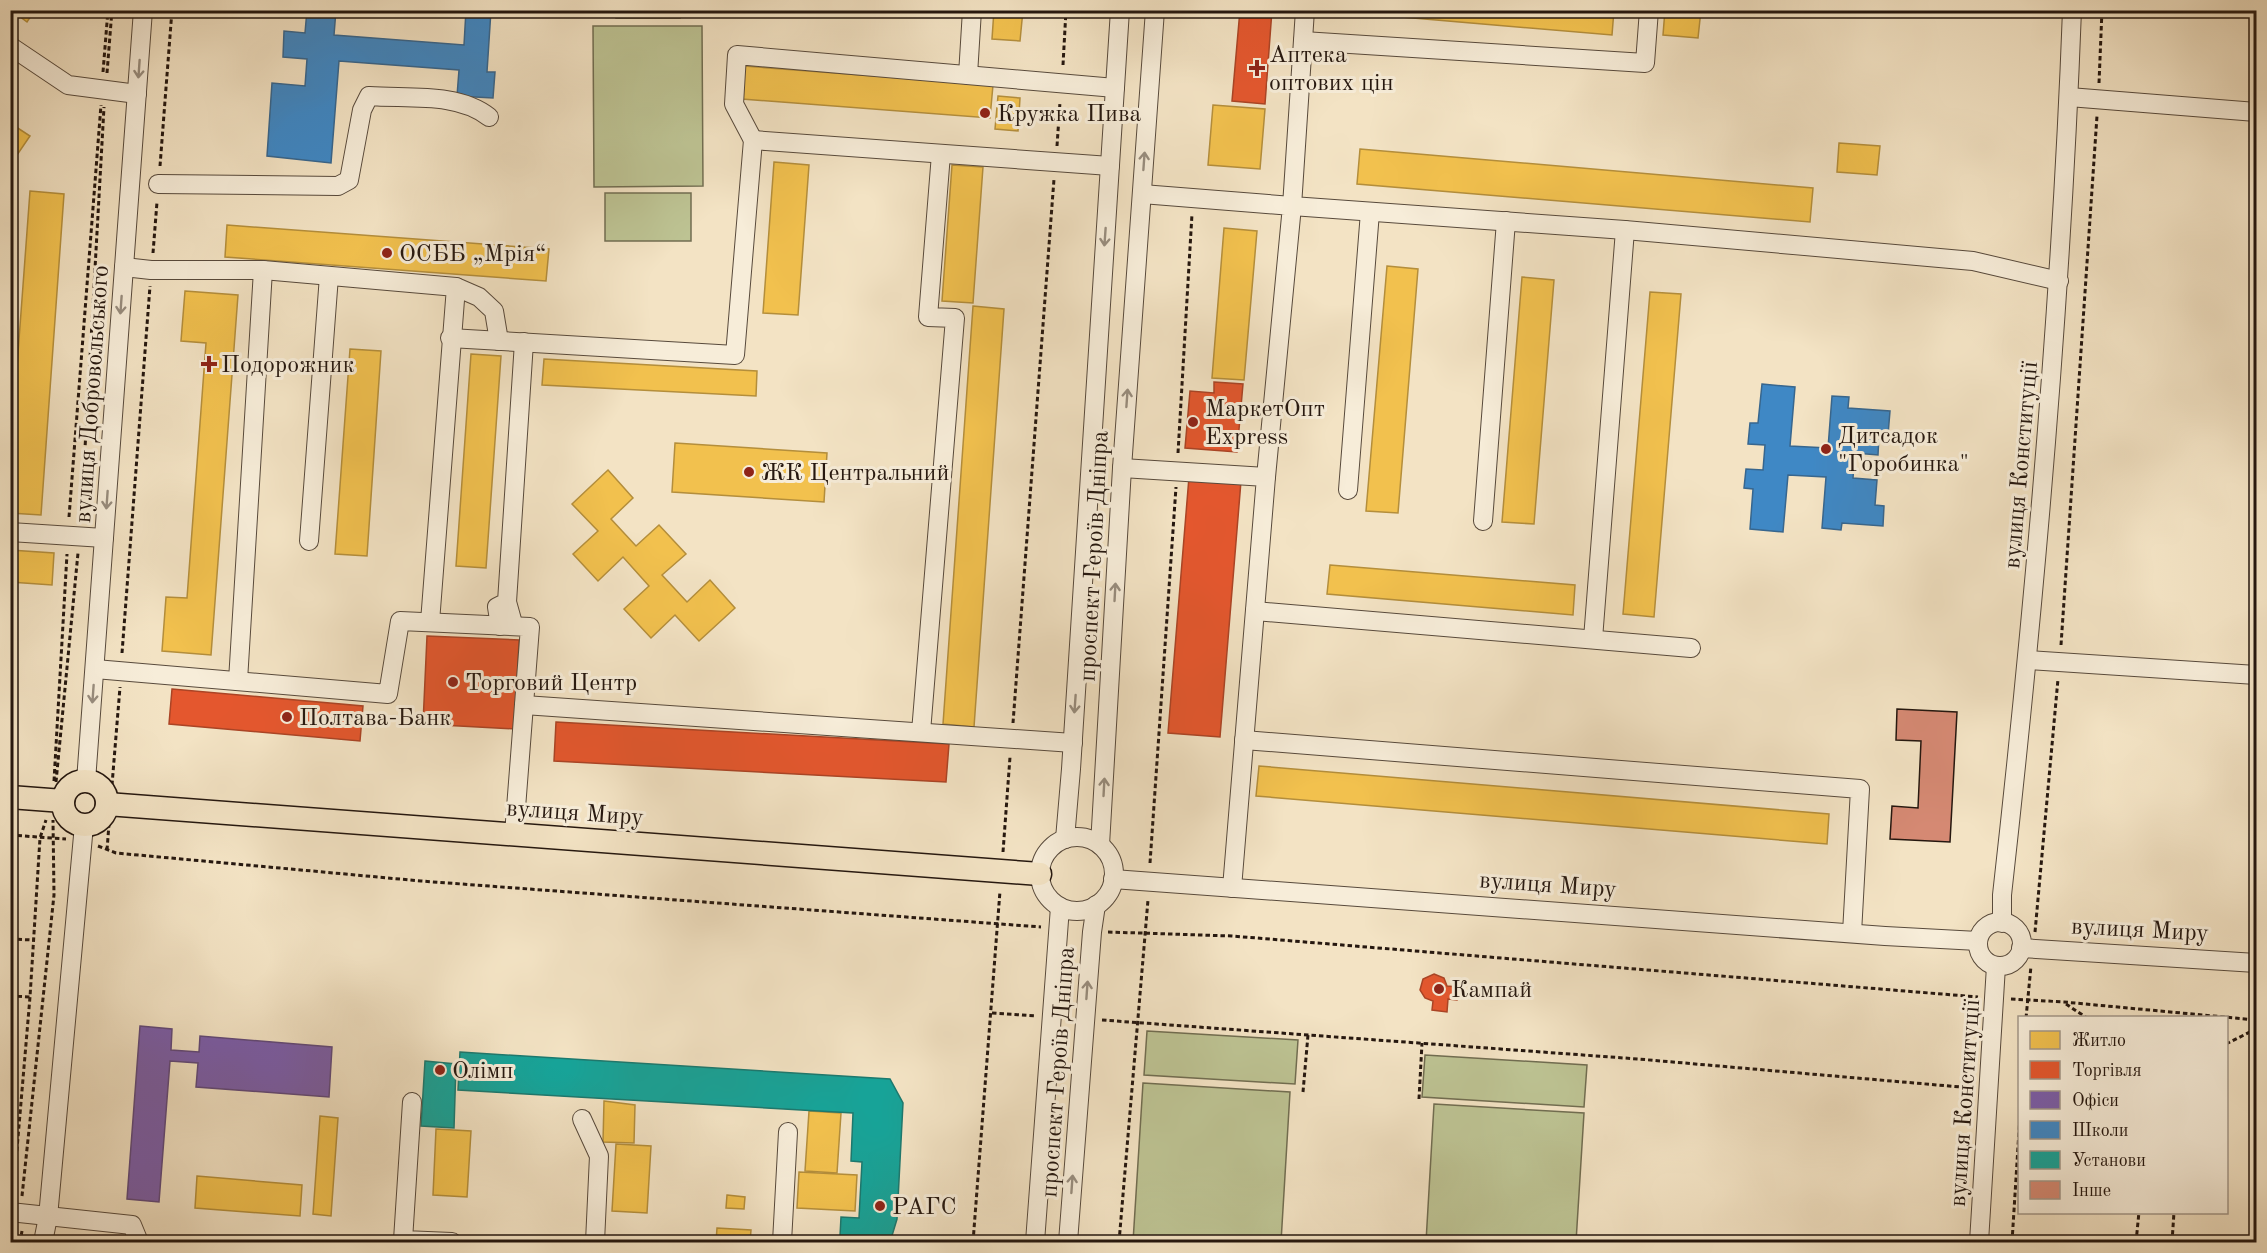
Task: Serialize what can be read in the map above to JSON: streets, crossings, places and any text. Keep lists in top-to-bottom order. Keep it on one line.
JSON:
{"streets":{"main road":["вулиця Миру"],"street":["вулиця Добровольського","вулиця Конституції","проспект Героїв Дніпра"]},"crossings":[["вулиця Добровольського","вулиця Миру"],["вулиця Конституції","вулиця Миру"],["проспект Героїв Дніпра","вулиця Миру"]],"places":{"health":["Аптека оптових цін","Подорожник"],"other":["Кружка Пива","ОСББ „Мрія“","МаркетОпт Express","Дитсадок \"Горобинка\"","ЖК Центральний","Торговий Центр","Полтава-Банк","Кампай","Олімп","РАГС"]},"legend":["Житло","Торгівля","Офіси","Школи","Установи","Інше"]}
